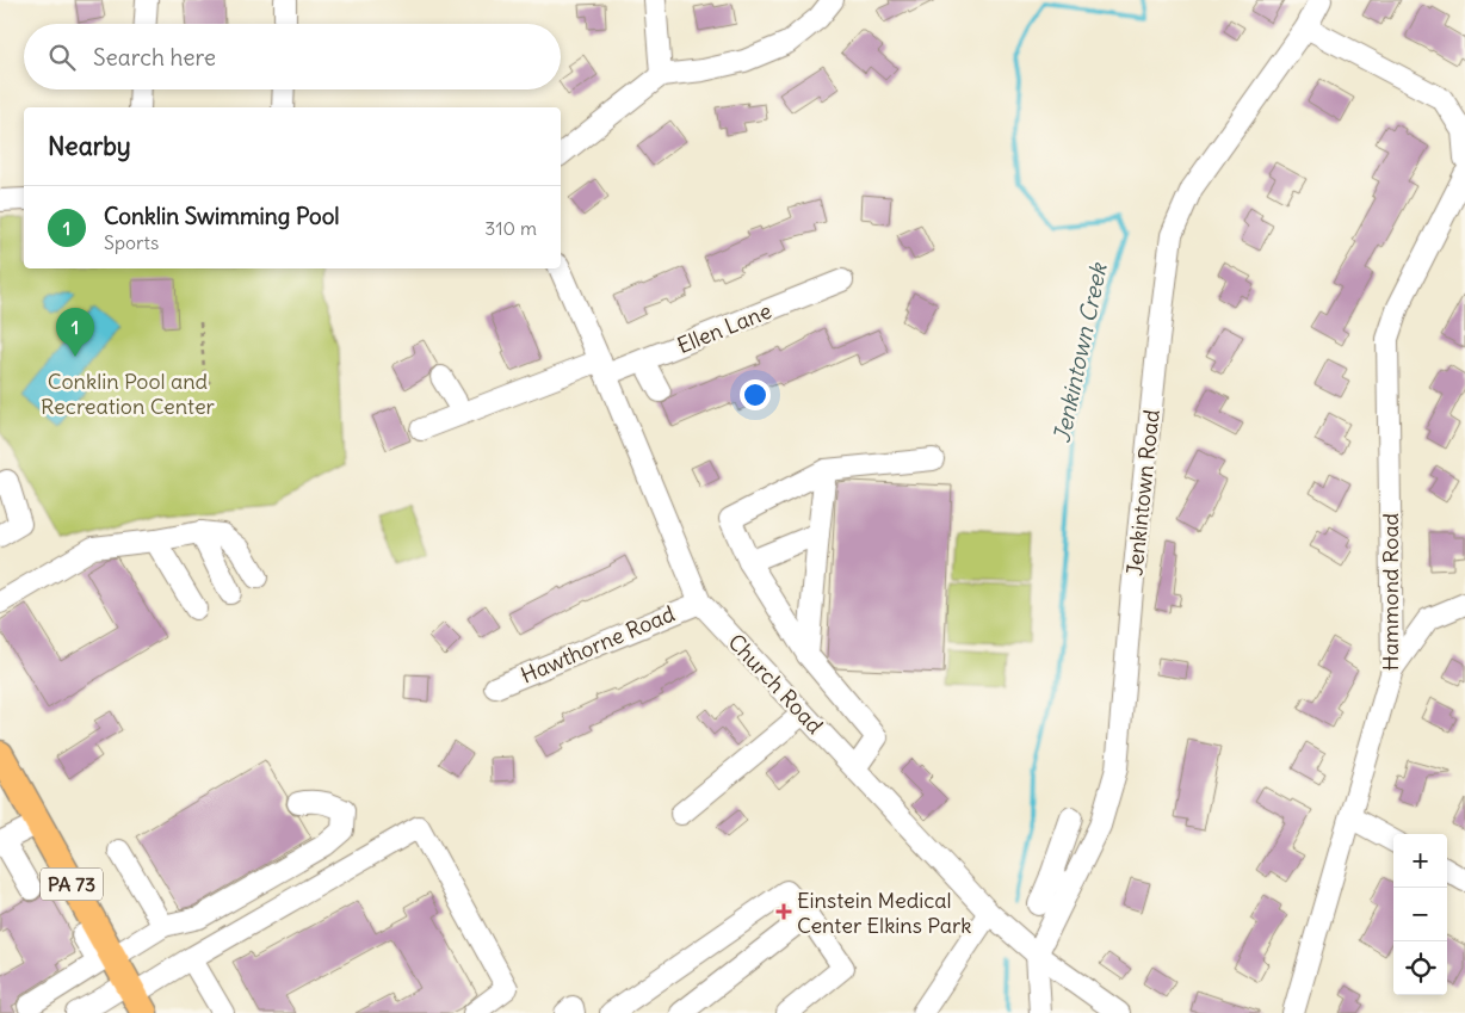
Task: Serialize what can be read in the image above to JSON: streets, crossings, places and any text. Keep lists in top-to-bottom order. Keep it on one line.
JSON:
{"streets":{"main road":["PA 73"],"street":["Ellen Lane","Jenkintown Road","Hammond Road","Hawthorne Road","Church Road"]},"crossings":[["Ellen Lane","Church Road"],["Jenkintown Road","Church Road"],["Hawthorne Road","Church Road"]],"water":["Jenkintown Creek"],"parks":["Conklin Pool and Recreation Center"],"places":{"health":["Einstein Medical Center Elkins Park"]},"page":{"search":"Search here","heading":"Nearby","list":[{"mark":"1","name":"Conklin Swimming Pool","note":"Sports","value":"310 m"}],"pins":"1","map_buttons":["+","−"]}}
